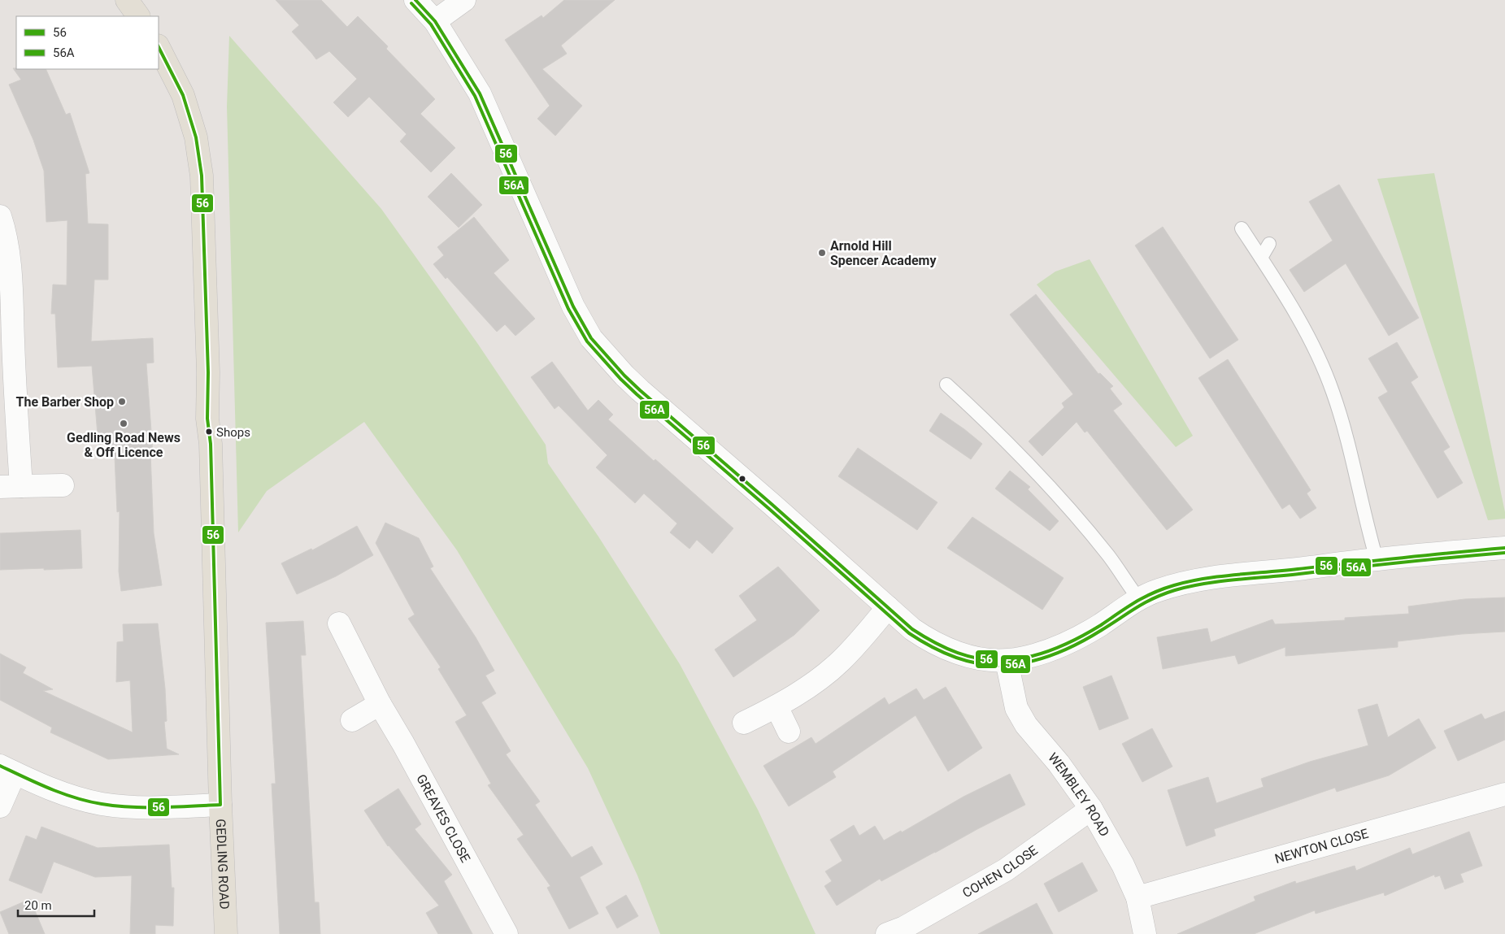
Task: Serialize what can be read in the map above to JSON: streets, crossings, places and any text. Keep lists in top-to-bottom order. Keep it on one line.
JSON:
{"streets":{"main road":["GEDLING ROAD"],"street":["WEMBLEY ROAD","GREAVES CLOSE","NEWTON CLOSE","COHEN CLOSE"]},"crossings":[["WEMBLEY ROAD","NEWTON CLOSE"],["WEMBLEY ROAD","COHEN CLOSE"]],"places":["Arnold Hill Spencer Academy","The Barber Shop","Gedling Road News & Off Licence","Shops"],"lines":["transit line 56","transit line 56A"],"legend":["56","56A"],"scale_bar":"20 m"}
